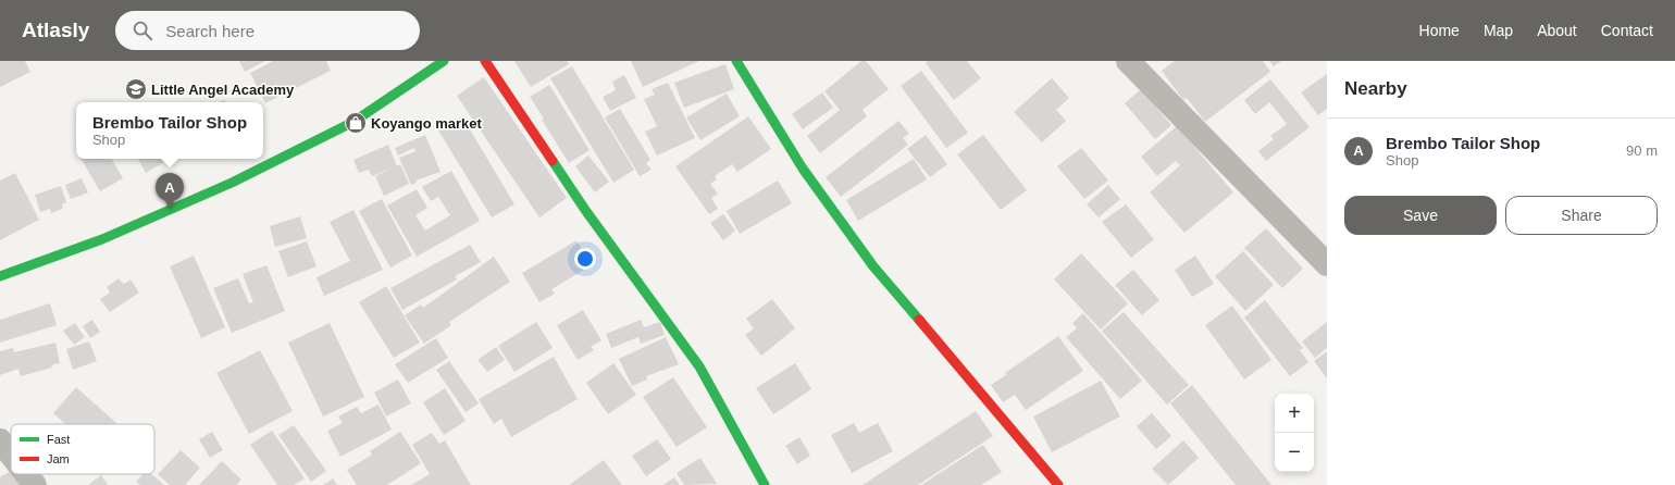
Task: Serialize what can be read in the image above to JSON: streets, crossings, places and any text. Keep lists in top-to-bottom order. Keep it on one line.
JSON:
{"places":{"school or university":["Little Angel Academy"],"shop":["Koyango market"]},"legend":["Fast","Jam"],"page":{"header":"Atlasly","search":"Search here","nav":["Home","Map","About","Contact"],"heading":"Nearby","popup":["Brembo Tailor Shop","Shop"],"list":[{"mark":"A","name":"Brembo Tailor Shop","note":"Shop","value":"90 m"}],"pins":"A","buttons":["Save","Share"],"map_buttons":["+","−"]}}
